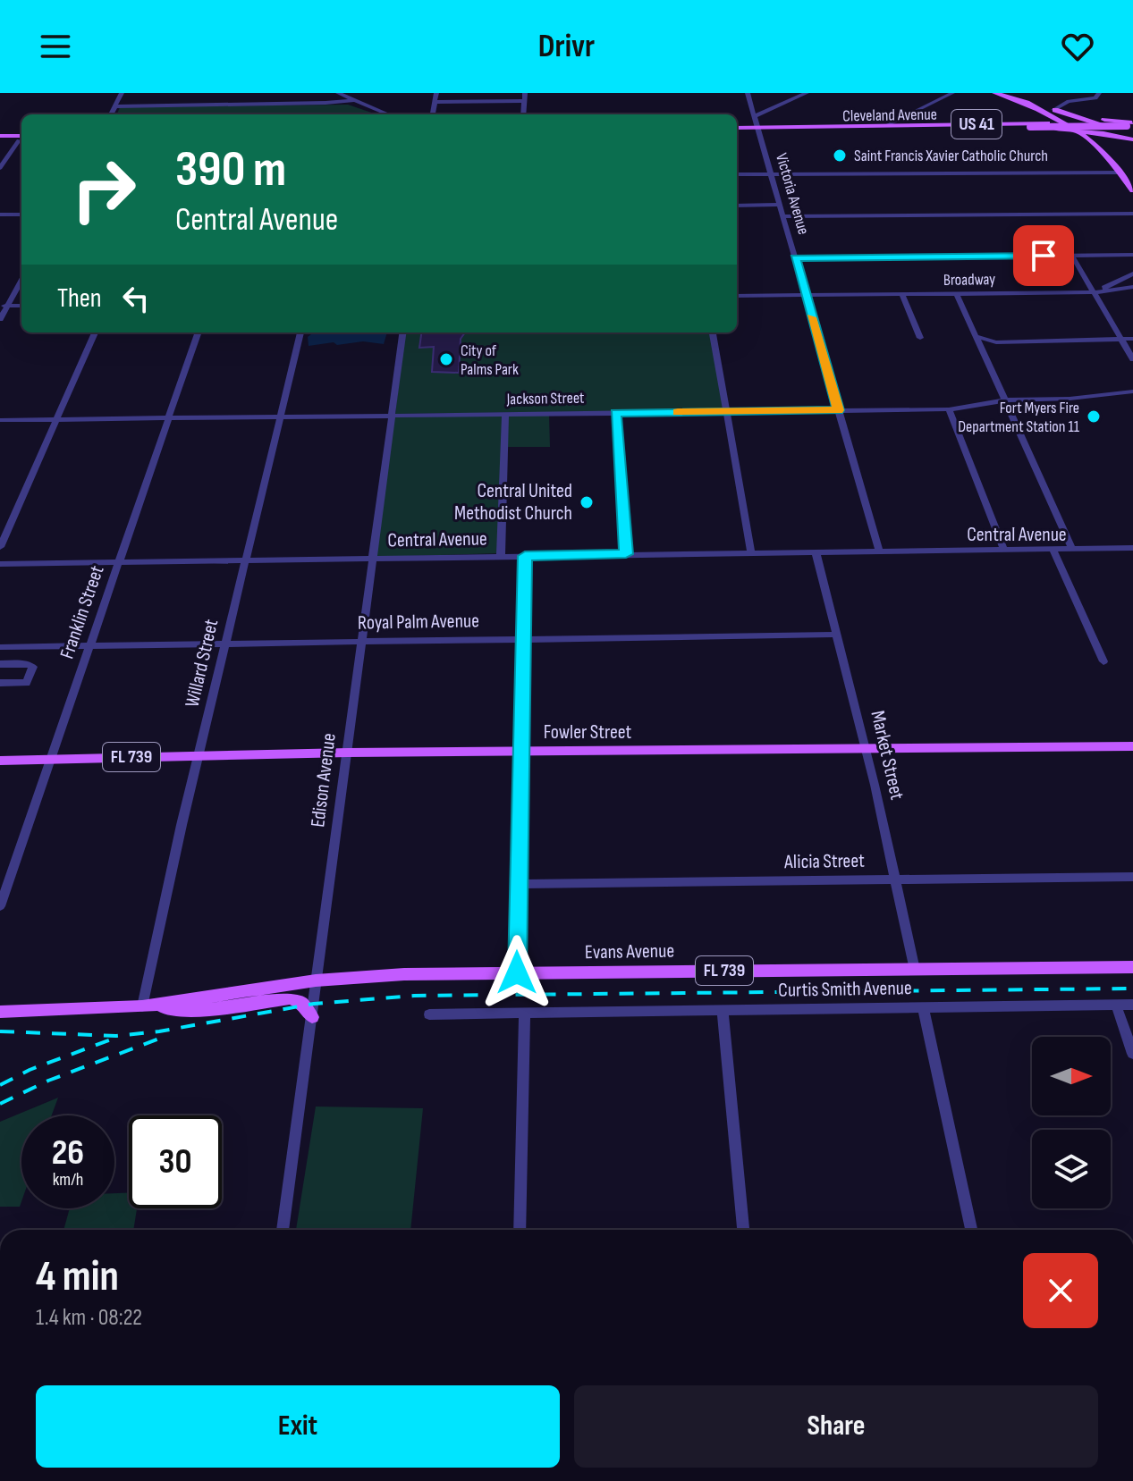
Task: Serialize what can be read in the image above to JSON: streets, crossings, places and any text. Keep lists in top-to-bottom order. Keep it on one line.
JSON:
{"streets":{"main road":["Cleveland Avenue","US 41","Fowler Street","FL 739","Evans Avenue"],"street":["Victoria Avenue","Broadway","Jackson Street","Central Avenue","Franklin Street","Royal Palm Avenue","Willard Street","Market Street","Edison Avenue","Alicia Street","Curtis Smith Avenue"]},"crossings":[["Cleveland Avenue","Victoria Avenue"],["Victoria Avenue","Broadway"],["Victoria Avenue","Jackson Street"],["Victoria Avenue","Central Avenue"],["Jackson Street","Franklin Street"],["Jackson Street","Willard Street"],["Jackson Street","Edison Avenue"],["Central Avenue","Franklin Street"],["Central Avenue","Willard Street"],["Central Avenue","Market Street"],["Central Avenue","Edison Avenue"],["Franklin Street","Royal Palm Avenue"],["Franklin Street","Fowler Street"],["Royal Palm Avenue","Willard Street"],["Royal Palm Avenue","Market Street"],["Royal Palm Avenue","Edison Avenue"],["Willard Street","Fowler Street"],["Willard Street","Evans Avenue"],["Fowler Street","Market Street"],["Fowler Street","Edison Avenue"],["Market Street","Alicia Street"],["Market Street","Evans Avenue"],["Edison Avenue","Evans Avenue"]],"places":["Saint Francis Xavier Catholic Church","City of Palms Park","Fort Myers Fire Department Station 11","Central United Methodist Church"],"north":"right","page":{"header":"Drivr","turn":["390 m","Central Avenue"],"then":"Then","speed":"26 km/h","limit":"30","heading":["4 min","1.4 km · 08:22"],"buttons":["Exit","Share"]}}
